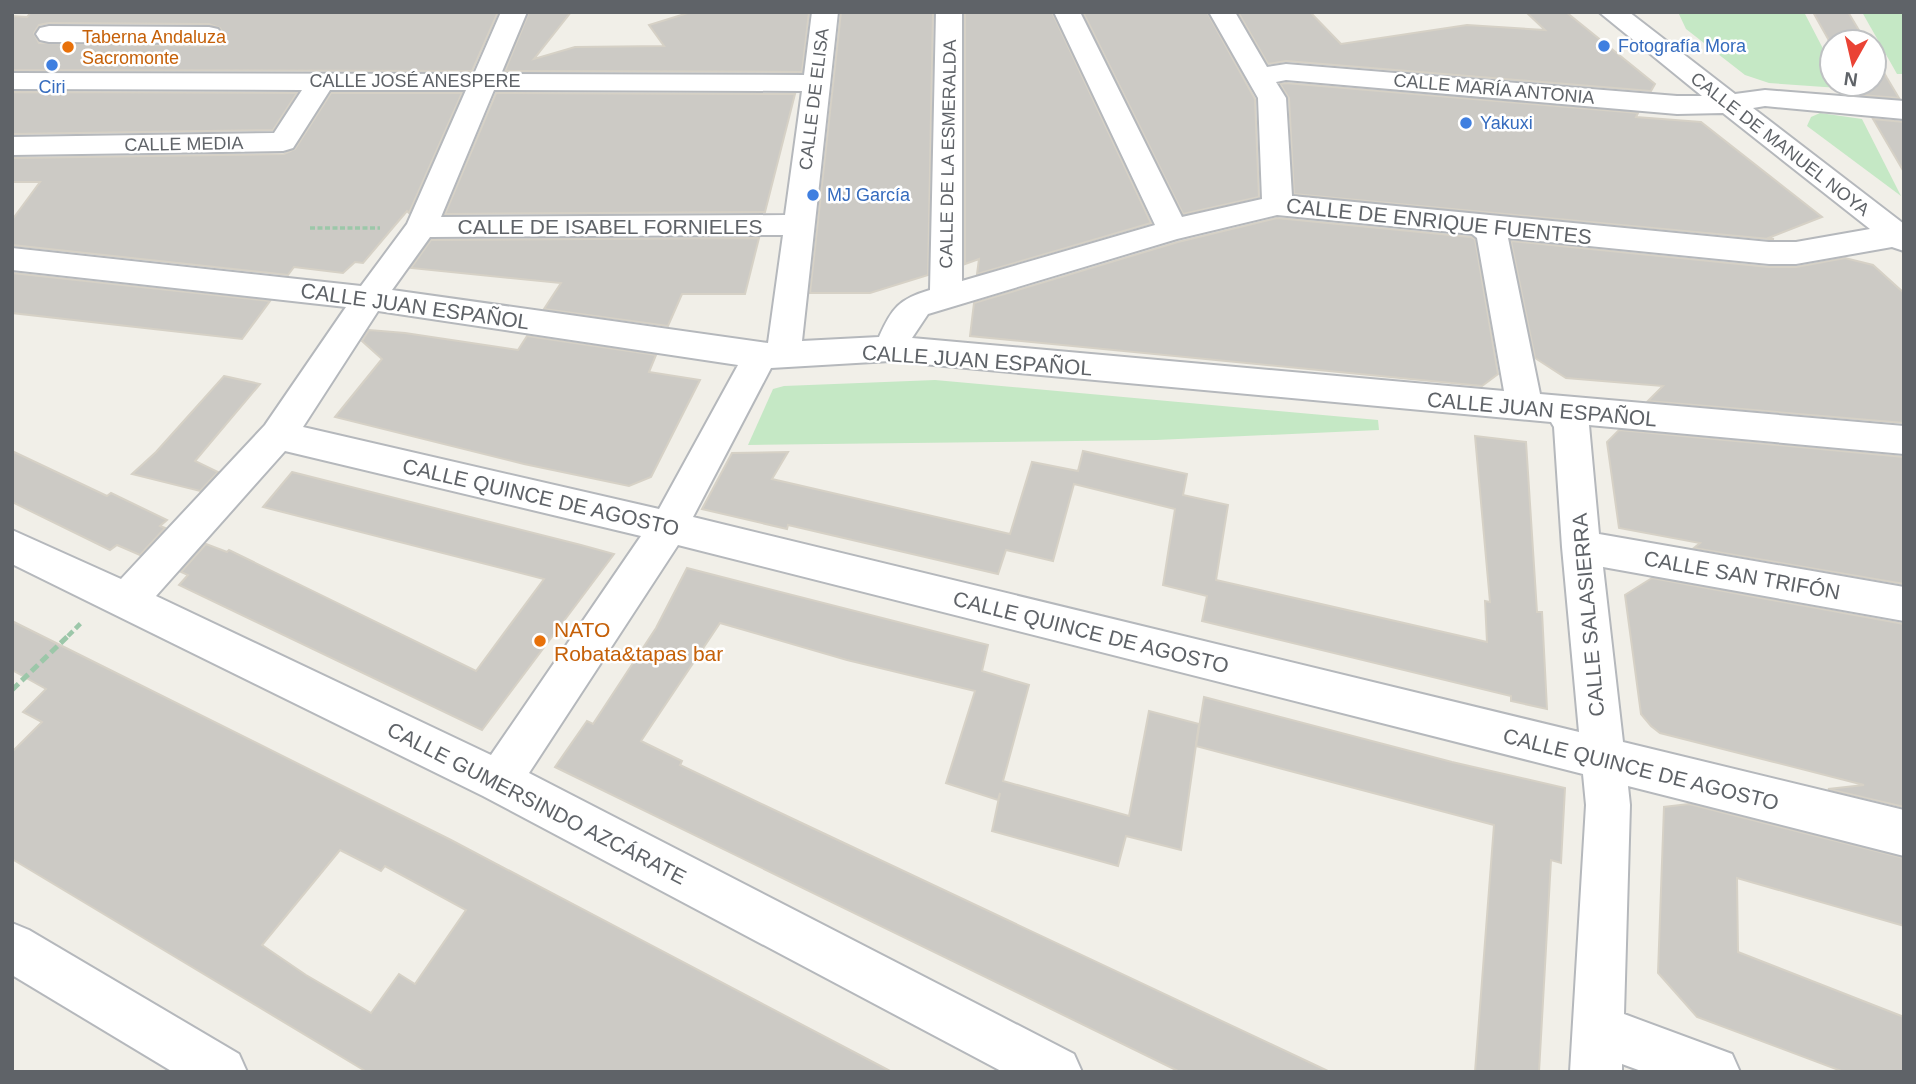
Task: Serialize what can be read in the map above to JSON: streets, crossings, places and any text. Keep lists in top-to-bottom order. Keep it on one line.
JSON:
{"streets":{"street":["CALLE JOSÉ ANESPERE","CALLE MARÍA ANTONIA","CALLE DE ELISA","CALLE MEDIA","CALLE DE MANUEL NOYA","CALLE DE LA ESMERALDA","CALLE DE ENRIQUE FUENTES","CALLE DE ISABEL FORNIELES","CALLE JUAN ESPAÑOL","CALLE QUINCE DE AGOSTO","CALLE SAN TRIFÓN","CALLE SALASIERRA","CALLE GUMERSINDO AZCÁRATE"]},"crossings":[["CALLE JOSÉ ANESPERE","CALLE DE ELISA"],["CALLE JOSÉ ANESPERE","CALLE MEDIA"],["CALLE MARÍA ANTONIA","CALLE DE MANUEL NOYA"],["CALLE DE ELISA","CALLE DE ISABEL FORNIELES"],["CALLE DE ELISA","CALLE JUAN ESPAÑOL"],["CALLE DE ELISA","CALLE QUINCE DE AGOSTO"],["CALLE DE ELISA","CALLE GUMERSINDO AZCÁRATE"],["CALLE DE MANUEL NOYA","CALLE DE ENRIQUE FUENTES"],["CALLE DE LA ESMERALDA","CALLE DE ENRIQUE FUENTES"],["CALLE DE ENRIQUE FUENTES","CALLE JUAN ESPAÑOL"],["CALLE DE ENRIQUE FUENTES","CALLE SALASIERRA"],["CALLE JUAN ESPAÑOL","CALLE SALASIERRA"],["CALLE QUINCE DE AGOSTO","CALLE SALASIERRA"],["CALLE SAN TRIFÓN","CALLE SALASIERRA"]],"places":["Fotografía Mora","Taberna Andaluza Sacromonte","Ciri","Yakuxi","MJ García","NATO Robata&tapas bar"],"north":"bottom"}
